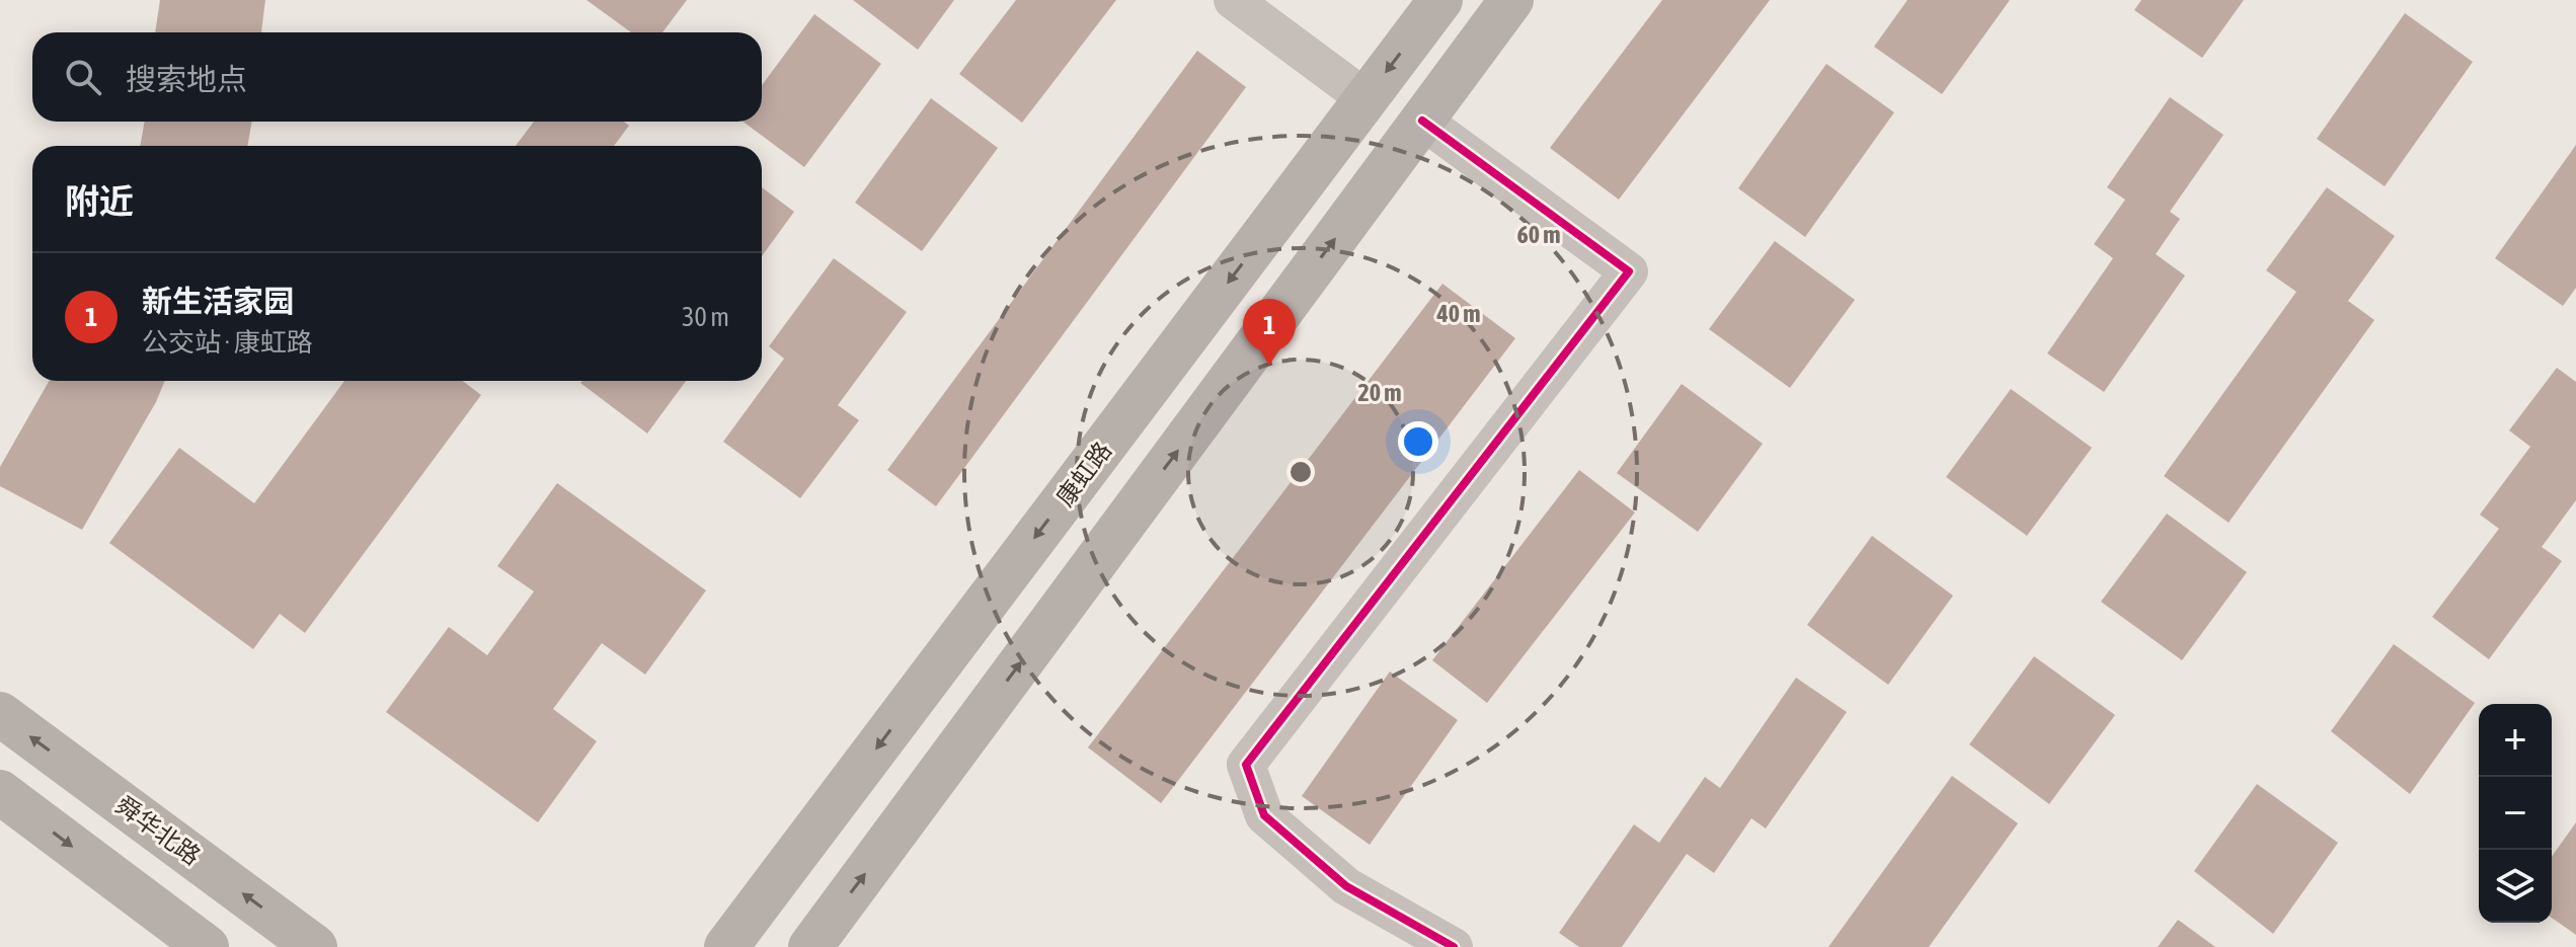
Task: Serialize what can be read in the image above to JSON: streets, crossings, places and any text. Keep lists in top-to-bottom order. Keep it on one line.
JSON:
{"streets":{"main road":["康虹路","舜华北路"]},"page":{"search":"搜索地点","heading":"附近","list":[{"mark":"1","name":"新生活家园","note":"公交站 · 康虹路","value":"30 m"}],"pins":"1","map_buttons":["+","−"]},"rings":["60 m","40 m","20 m"]}
